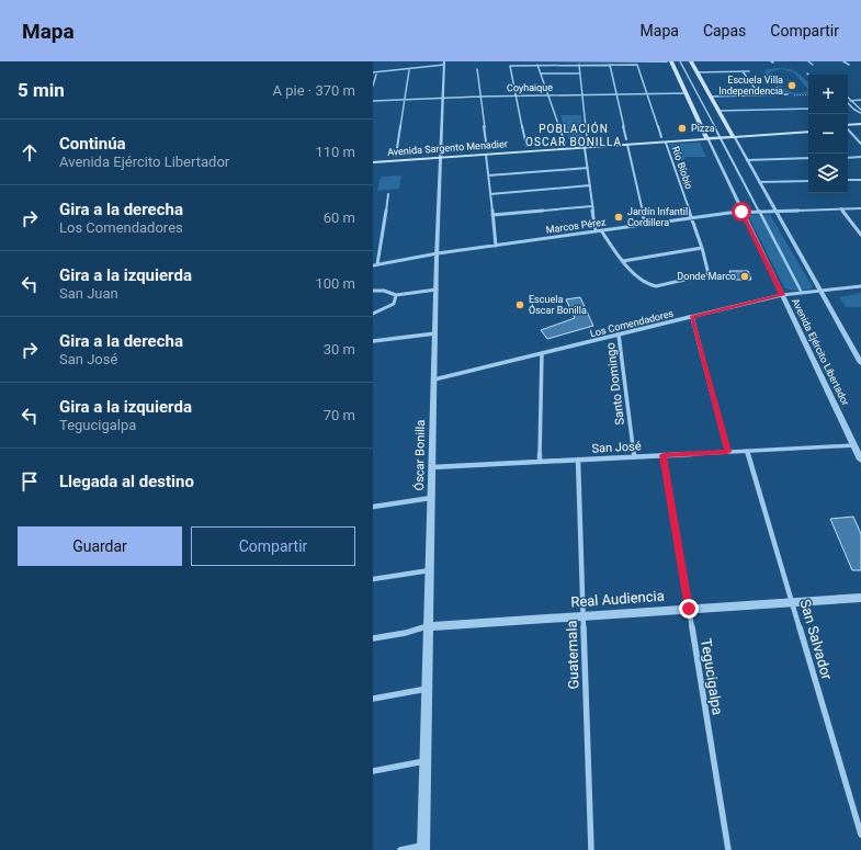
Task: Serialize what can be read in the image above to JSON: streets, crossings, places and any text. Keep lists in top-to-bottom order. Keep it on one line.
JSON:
{"streets":{"main road":["Avenida Sargento Menadier","Avenida Ejército Libertador"],"street":["Coyhaique","Río Bíobio","Marcos Pérez","Los Comendadores","Santo Domingo","San José","Óscar Bonilla","Real Audiencia","San Salvador","Guatemala","Tegucigalpa"]},"crossings":[["Coyhaique","Río Bíobio"],["Coyhaique","Avenida Ejército Libertador"],["Coyhaique","Óscar Bonilla"],["Avenida Sargento Menadier","Río Bíobio"],["Avenida Sargento Menadier","Avenida Ejército Libertador"],["Avenida Sargento Menadier","Óscar Bonilla"],["Río Bíobio","Marcos Pérez"],["Marcos Pérez","Avenida Ejército Libertador"],["Marcos Pérez","Óscar Bonilla"],["Los Comendadores","Avenida Ejército Libertador"],["Los Comendadores","Santo Domingo"],["Los Comendadores","Óscar Bonilla"],["Avenida Ejército Libertador","San José"],["Santo Domingo","San José"],["San José","Óscar Bonilla"],["San José","San Salvador"],["San José","Guatemala"],["San José","Tegucigalpa"],["Óscar Bonilla","Real Audiencia"],["Real Audiencia","San Salvador"],["Real Audiencia","Guatemala"],["Real Audiencia","Tegucigalpa"]],"districts":["POBLACIÓN OSCAR BONILLA"],"places":["Escuela Villa Independencia","Pizza","Jardín Infantil Cordillera","Donde Marco","Escuela Óscar Bonilla"],"page":{"header":"Mapa","nav":["Mapa","Capas","Compartir"],"heading":["5 min","A pie · 370 m"],"map_buttons":["+","−"],"list":[["Continúa","Avenida Ejército Libertador","110 m"],["Gira a la derecha","Los Comendadores","60 m"],["Gira a la izquierda","San Juan","100 m"],["Gira a la derecha","San José","30 m"],["Gira a la izquierda","Tegucigalpa","70 m"],"Llegada al destino"],"buttons":["Guardar","Compartir"]}}
